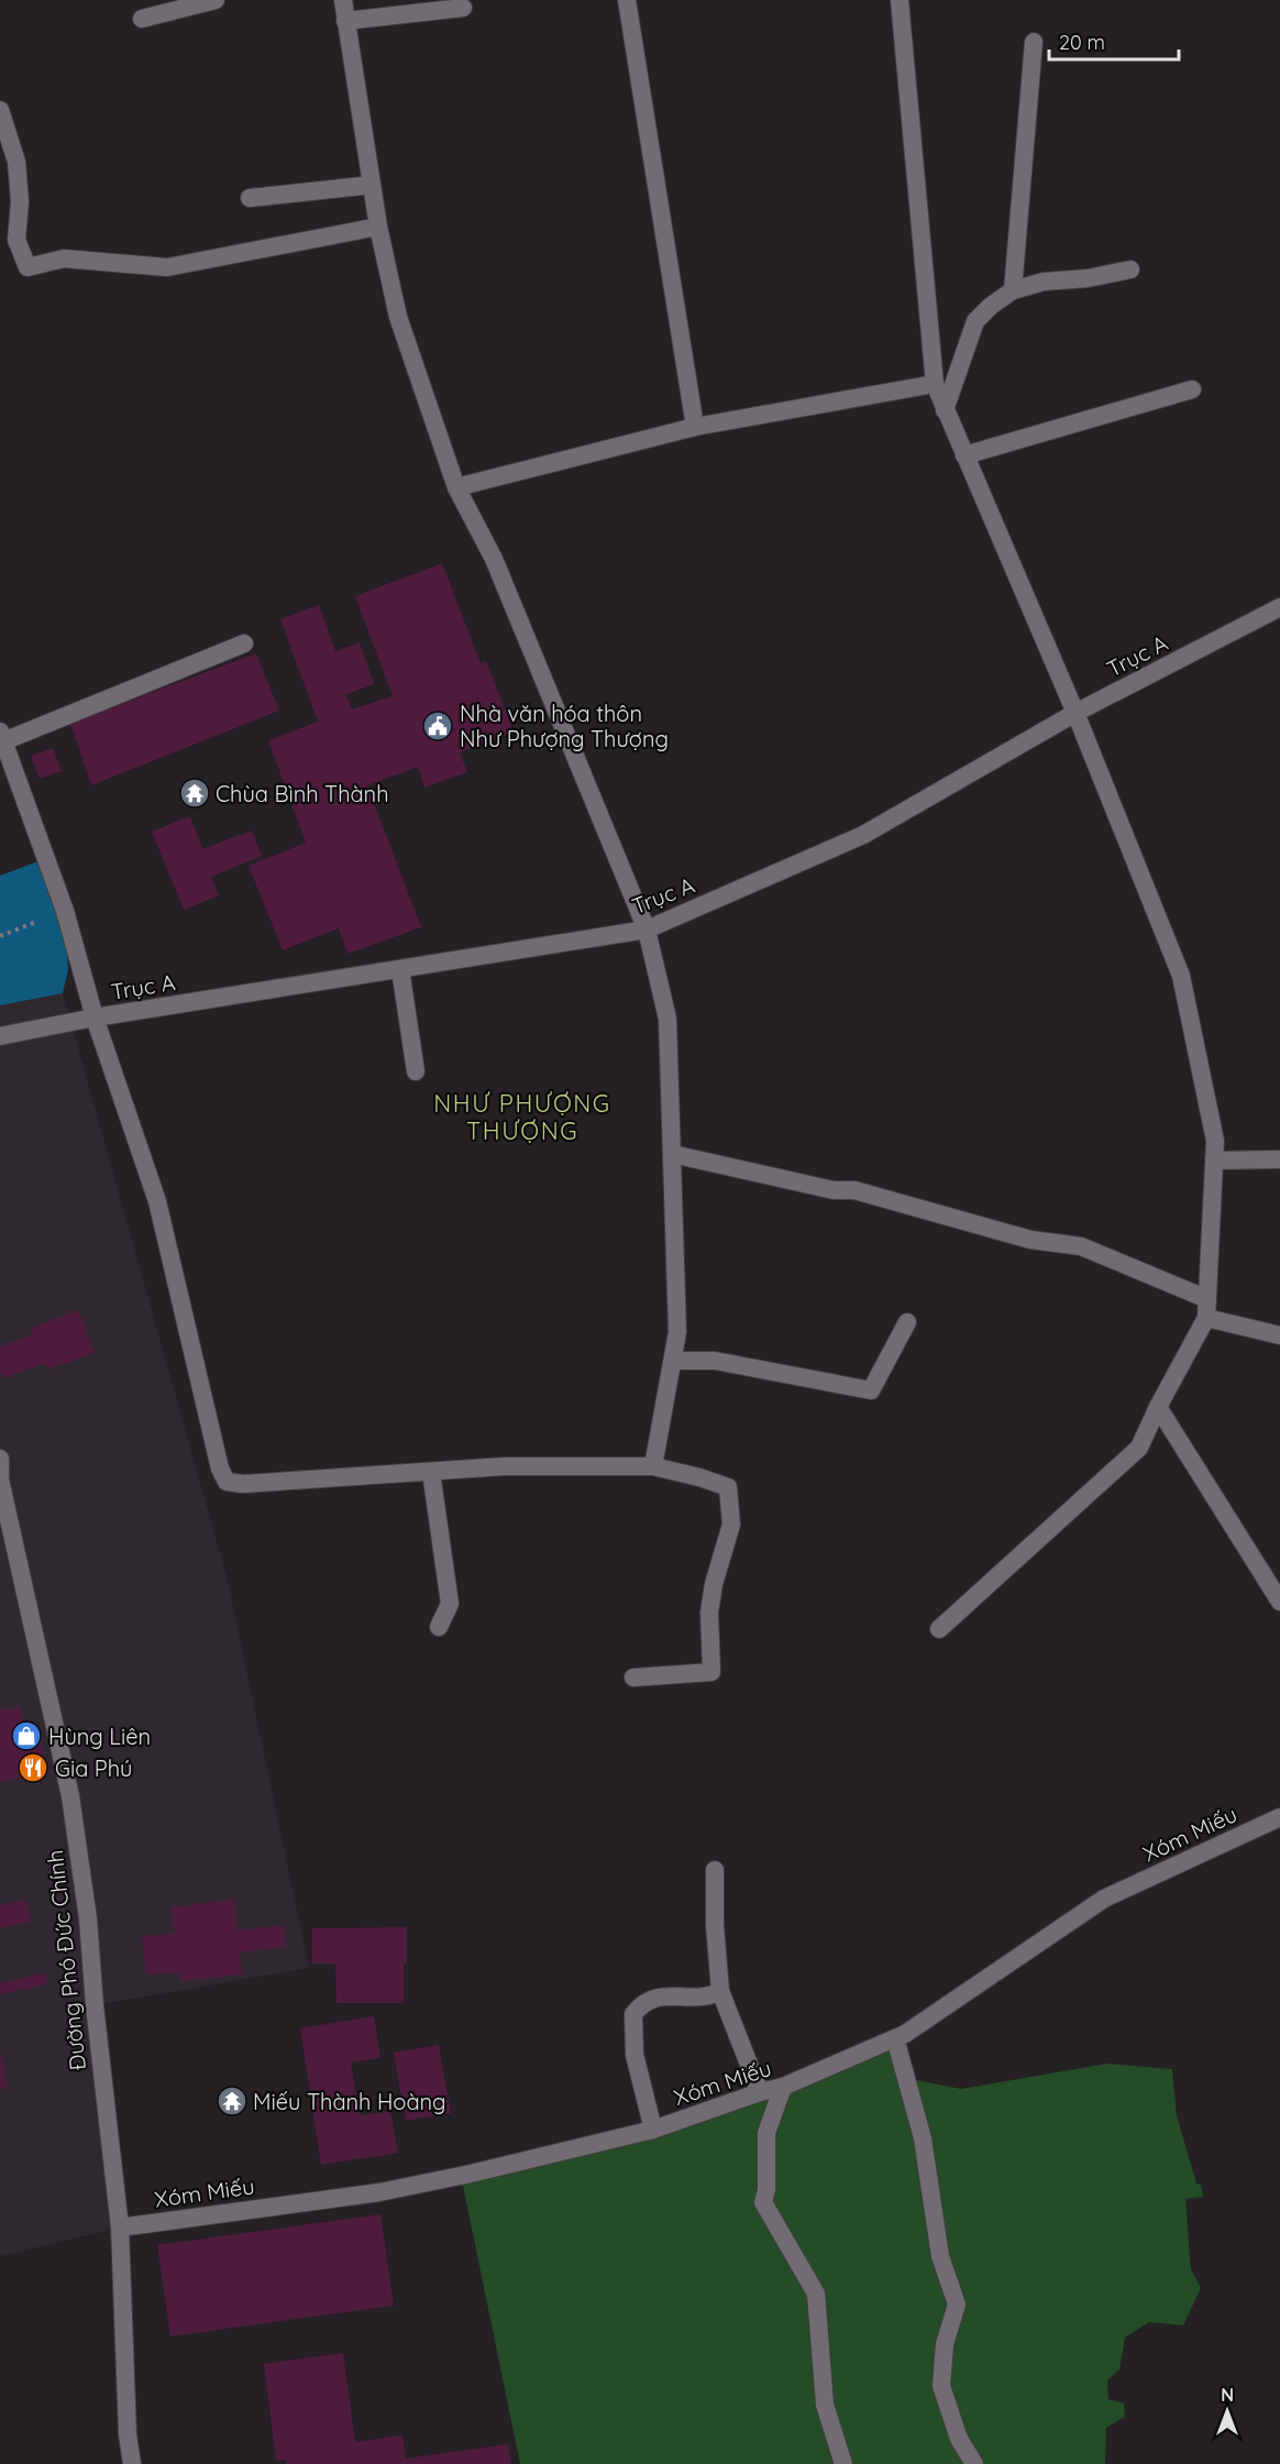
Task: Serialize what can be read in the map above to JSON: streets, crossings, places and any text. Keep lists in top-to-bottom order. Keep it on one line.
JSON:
{"streets":{"street":["Trục A","Xóm Miếu","Đường Phó Đức Chính"]},"crossings":[["Xóm Miếu","Đường Phó Đức Chính"]],"districts":["NHƯ PHƯỢNG THƯỢNG"],"places":{"public building":["Nhà văn hóa thôn Như Phượng Thượng"],"temple":["Chùa Bình Thành","Miếu Thành Hoàng"],"shop":["Hùng Liên"],"restaurant":["Gia Phú"]},"scale_bar":"20 m","north":"top"}
